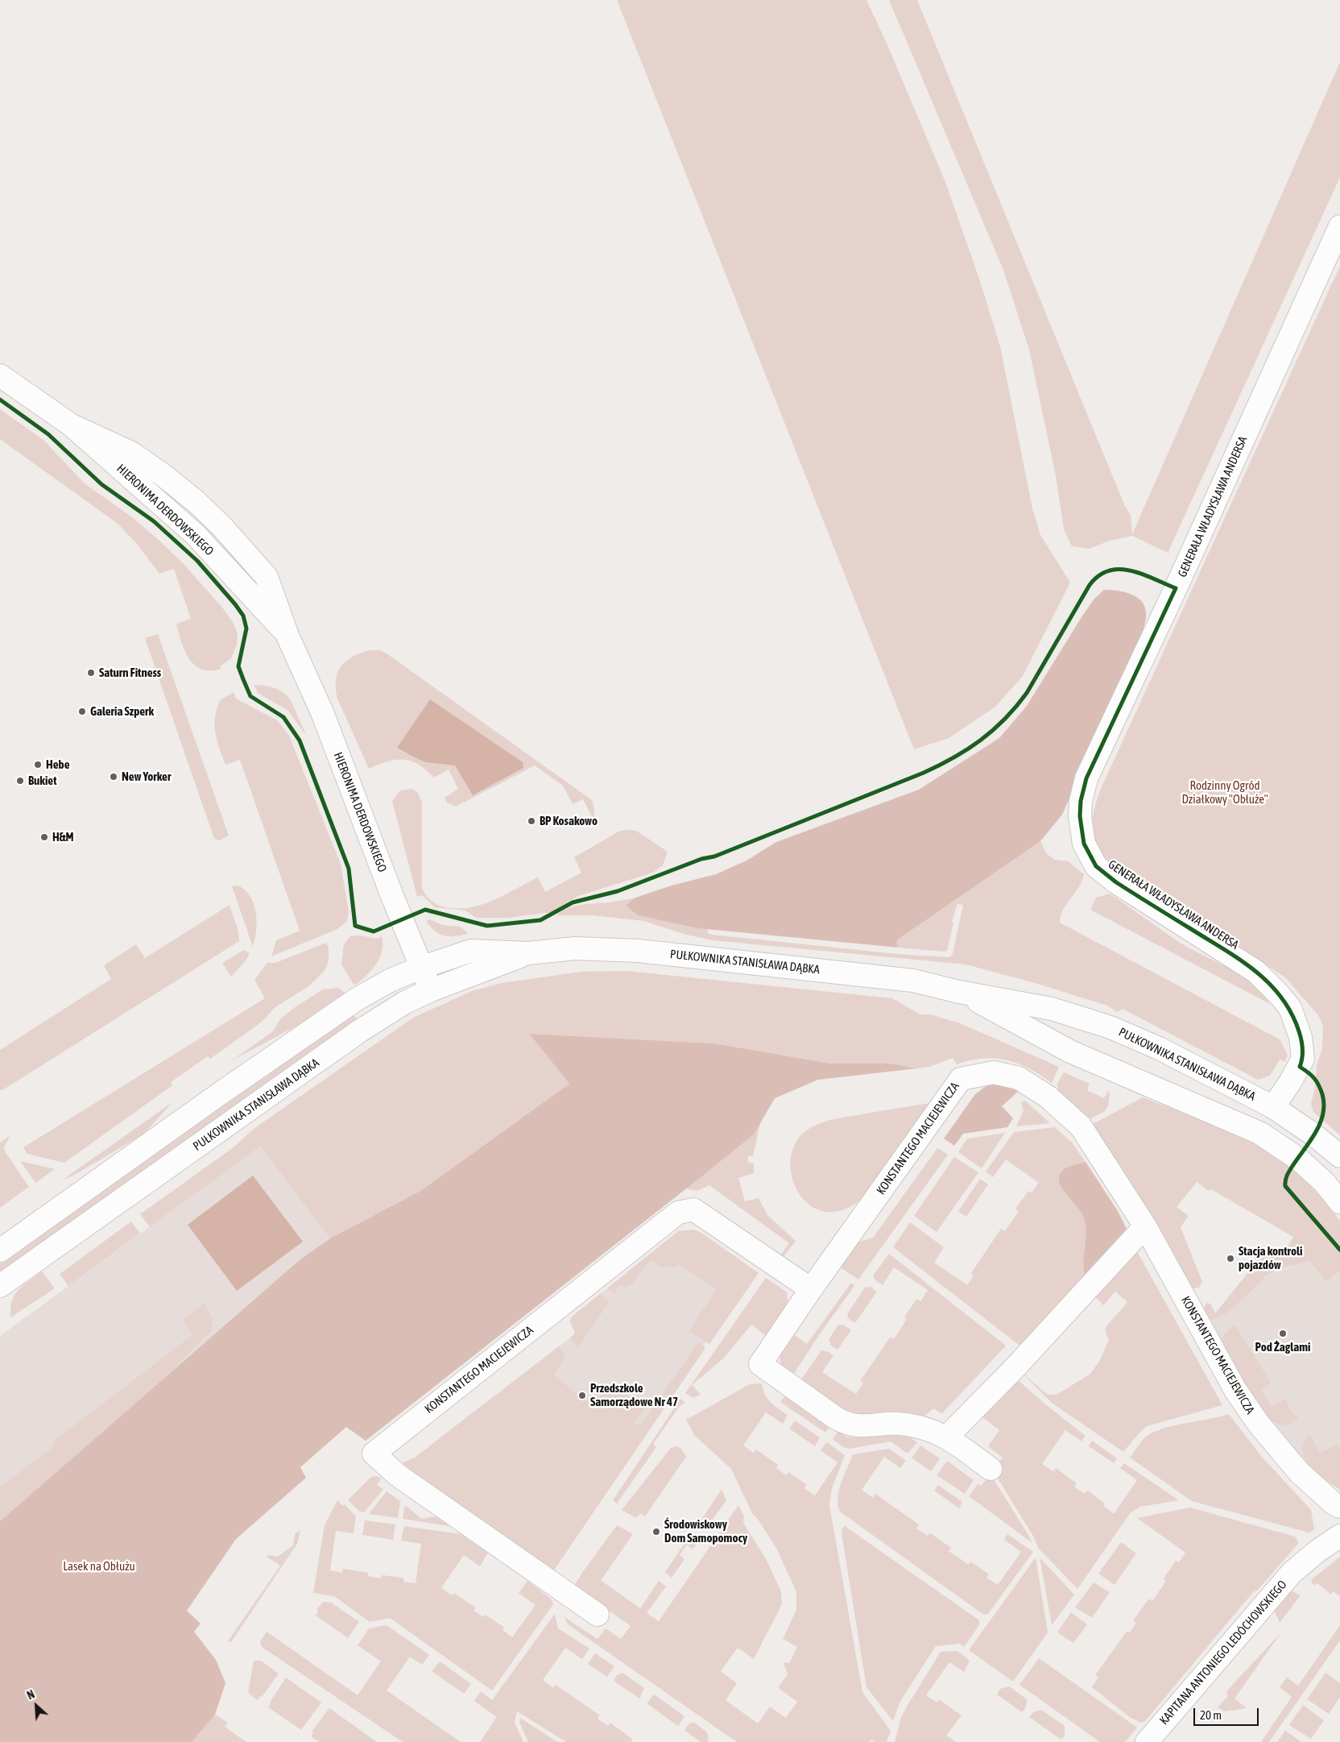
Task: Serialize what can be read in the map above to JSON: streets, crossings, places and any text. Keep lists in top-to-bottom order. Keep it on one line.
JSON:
{"streets":{"street":["GENERAŁA WŁADYSŁAWA ANDERSA","HIERONIMA DERDOWSKIEGO","PUŁKOWNIKA STANISŁAWA DĄBKA","KONSTANTEGO MACIEJEWICZA","KAPITANA ANTONIEGO LEDÓCHOWSKIEGO"]},"crossings":[["GENERAŁA WŁADYSŁAWA ANDERSA","PUŁKOWNIKA STANISŁAWA DĄBKA"],["HIERONIMA DERDOWSKIEGO","PUŁKOWNIKA STANISŁAWA DĄBKA"]],"parks":["Rodzinny Ogród Działkowy \"Obłuże\"","Lasek na Obłużu"],"places":["Saturn Fitness","Galeria Szperk","Hebe","New Yorker","Bukiet","BP Kosakowo","H&M","Stacja kontroli pojazdów","Pod Żaglami","Przedszkole Samorządowe Nr 47","Środowiskowy Dom Samopomocy"],"scale_bar":"20 m","north":"top left"}
